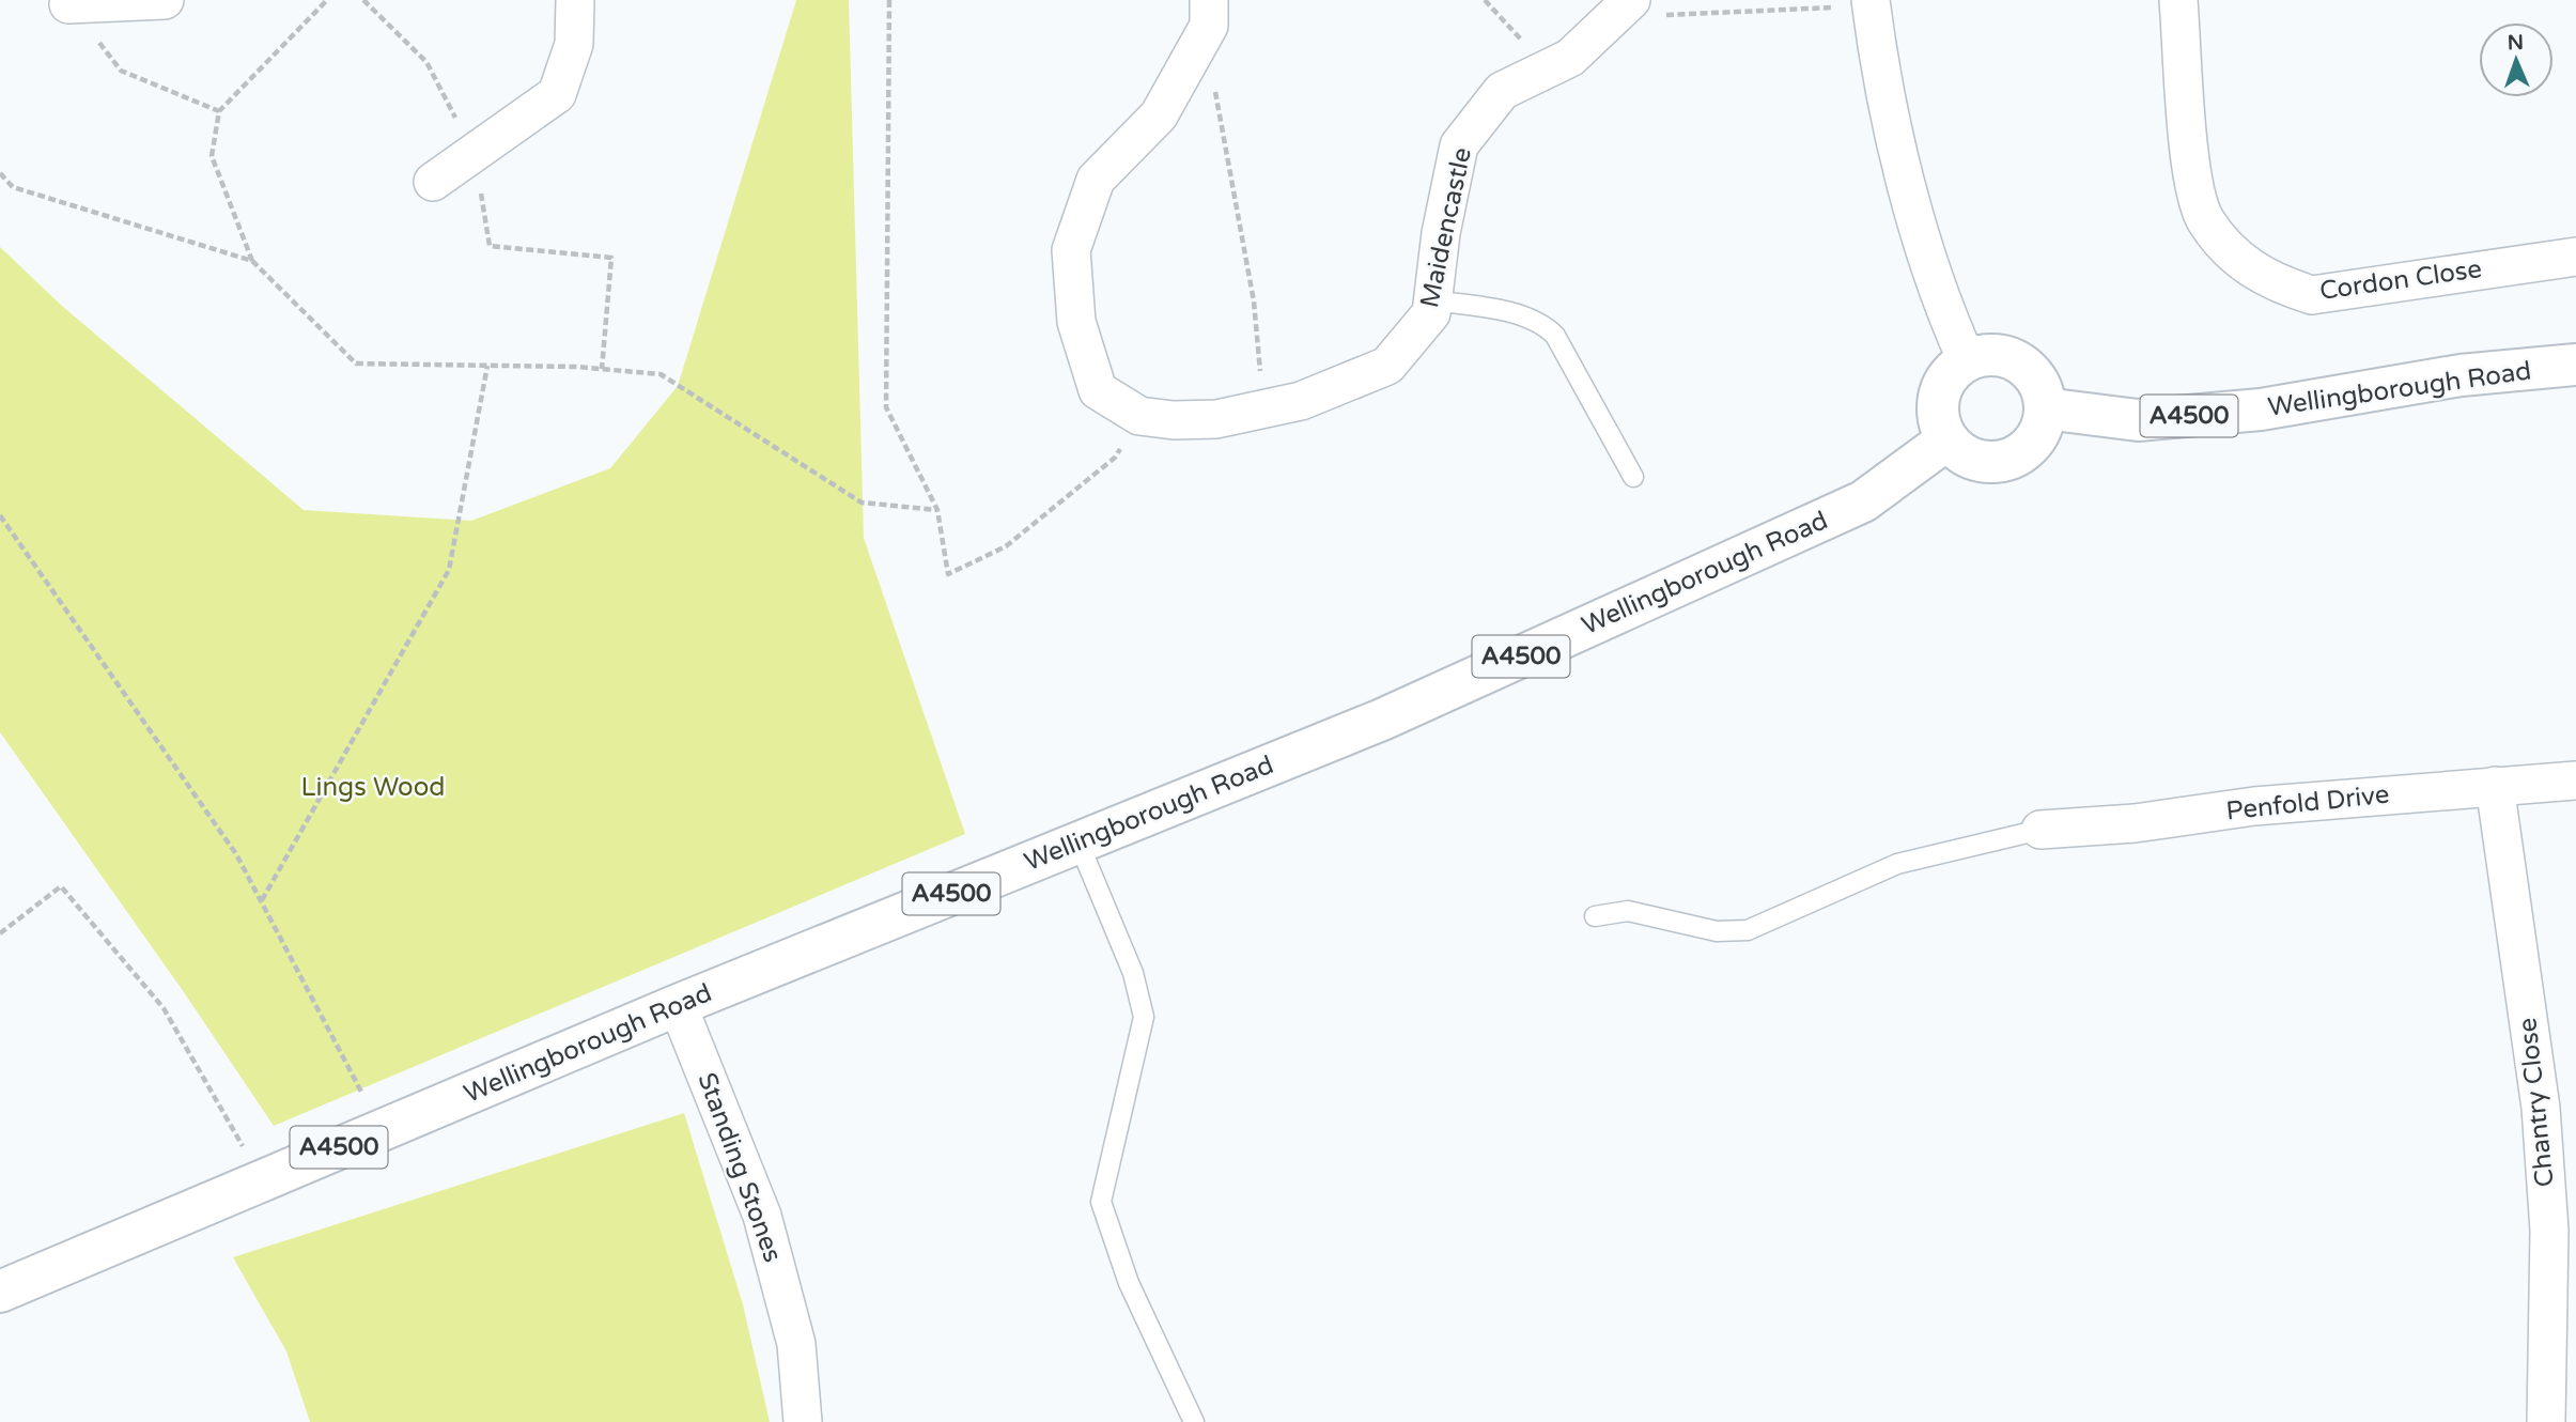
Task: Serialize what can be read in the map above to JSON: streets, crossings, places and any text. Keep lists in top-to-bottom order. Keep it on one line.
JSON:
{"streets":{"main road":["Wellingborough Road","A4500"],"street":["Maidencastle","Cordon Close","Penfold Drive","Chantry Close","Standing Stones"]},"crossings":[["Wellingborough Road","Standing Stones"],["Penfold Drive","Chantry Close"]],"parks":["Lings Wood"],"north":"top"}
